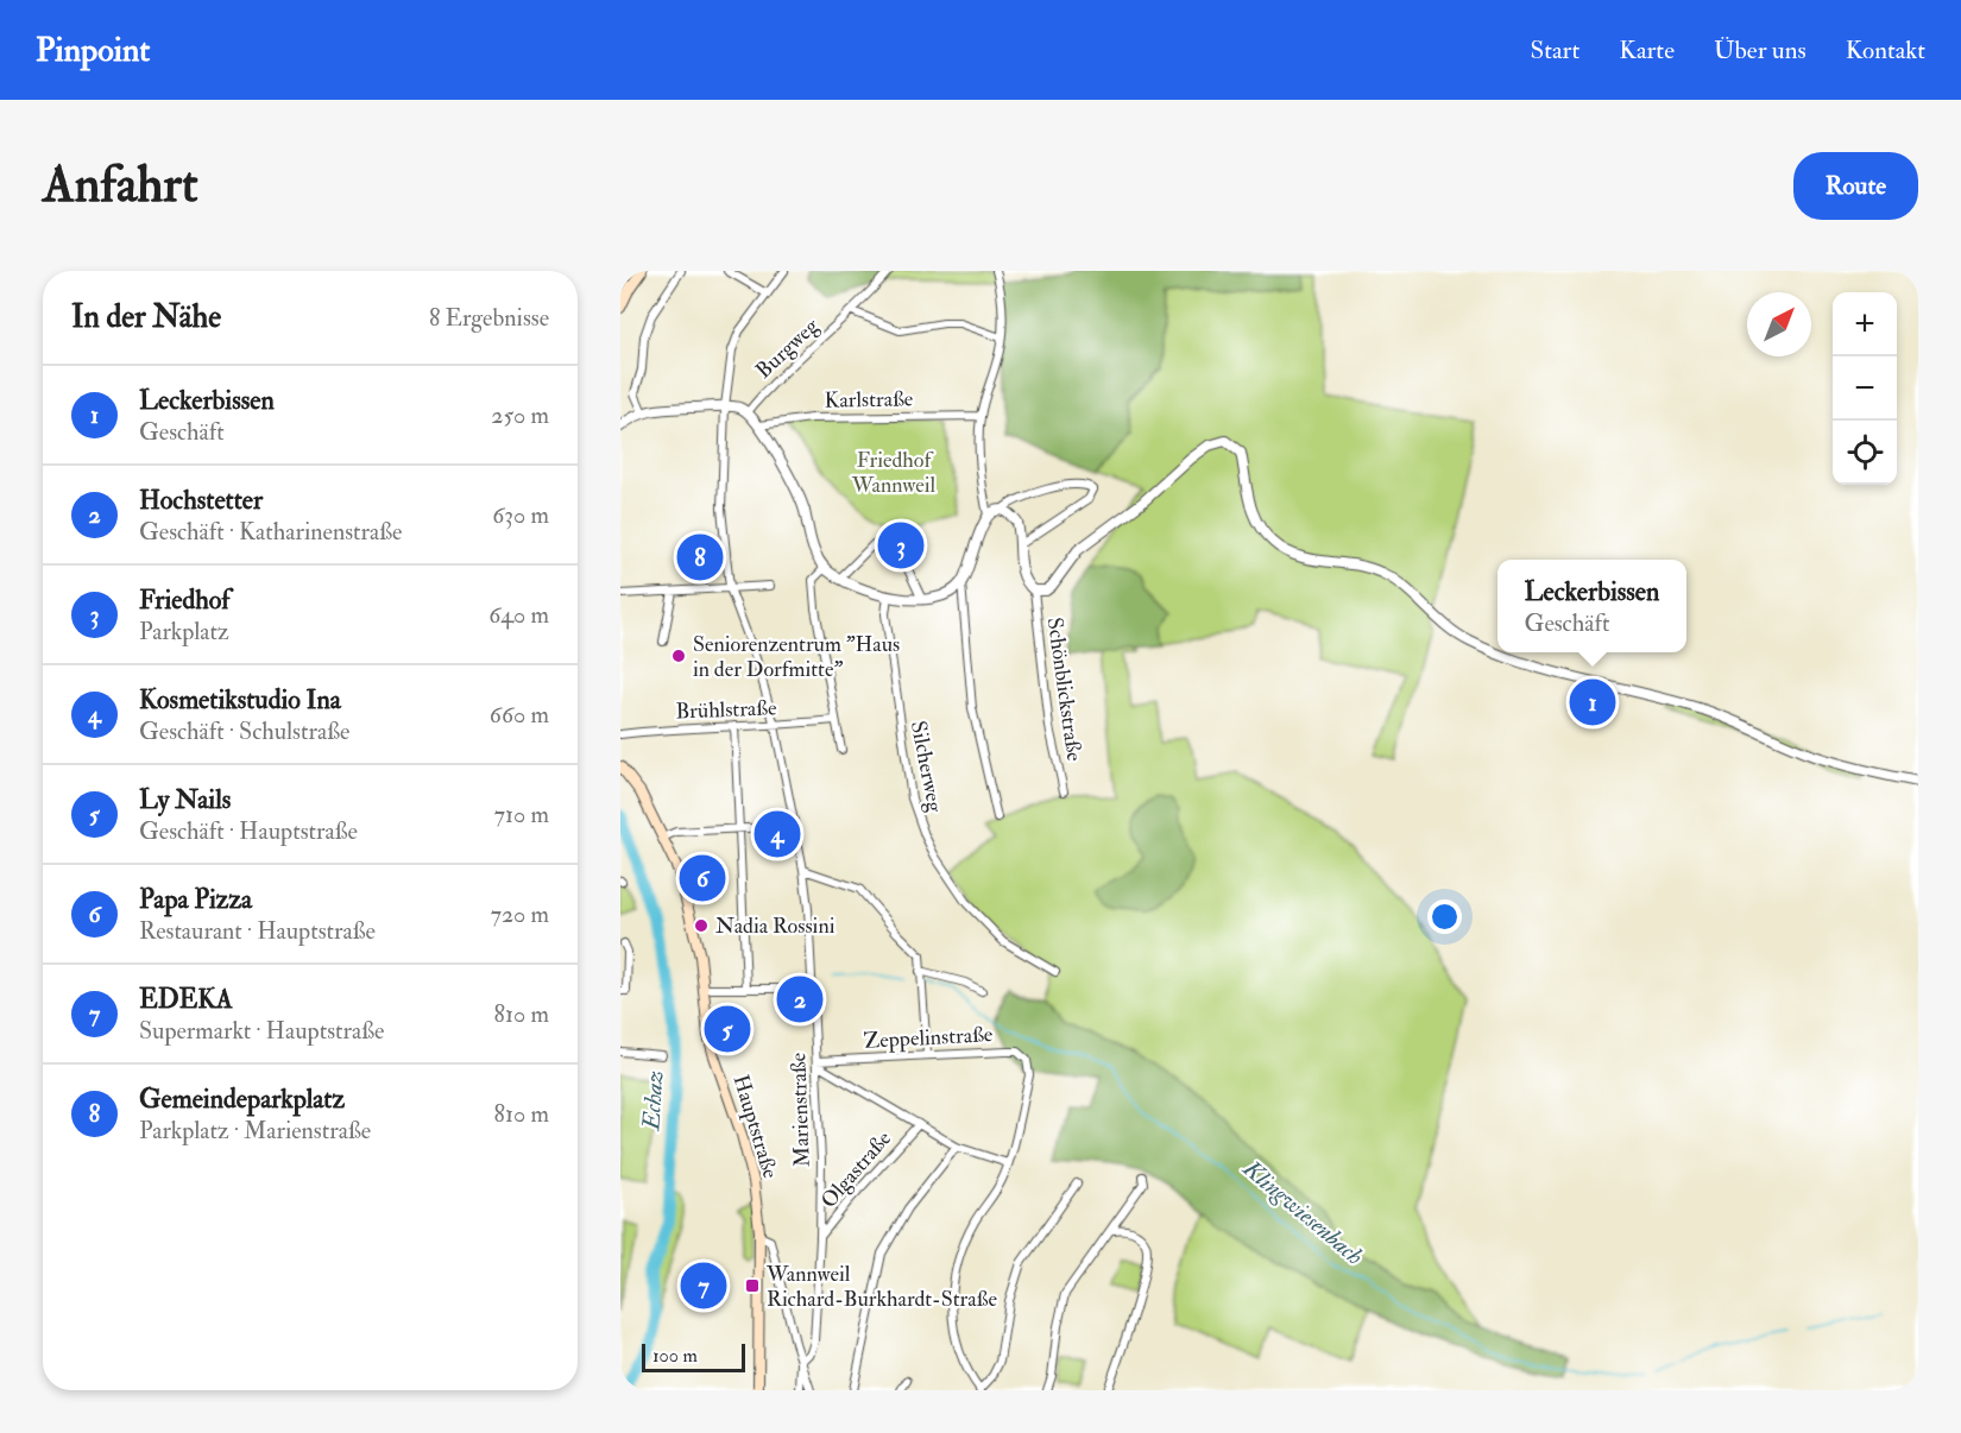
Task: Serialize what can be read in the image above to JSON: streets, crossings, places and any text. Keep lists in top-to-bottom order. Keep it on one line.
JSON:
{"streets":{"main road":["Hauptstraße"],"street":["Burgweg","Karlstraße","Schönblickstraße","Brühlstraße","Silcherweg","Zeppelinstraße","Marienstraße","Olgastraße"]},"crossings":[["Brühlstraße","Marienstraße"],["Zeppelinstraße","Marienstraße"],["Marienstraße","Olgastraße"]],"water":["Echaz","Klingwiesenbach"],"parks":["Friedhof Wannweil"],"places":{"other":["Seniorenzentrum \"Haus in der Dorfmitte\"","Nadia Rossini"],"transit":["Wannweil Richard-Burkhardt-Straße"]},"scale_bar":"100 m","north":"top right","page":{"header":"Pinpoint","nav":["Start","Karte","Über uns","Kontakt"],"buttons":"Route","title":"Anfahrt","heading":["In der Nähe","8 Ergebnisse"],"map_buttons":["+","−"],"list":[{"mark":"1","name":"Leckerbissen","note":"Geschäft","value":"250 m"},{"mark":"2","name":"Hochstetter","note":"Geschäft · Katharinenstraße","value":"630 m"},{"mark":"3","name":"Friedhof","note":"Parkplatz","value":"640 m"},{"mark":"4","name":"Kosmetikstudio Ina","note":"Geschäft · Schulstraße","value":"660 m"},{"mark":"5","name":"Ly Nails","note":"Geschäft · Hauptstraße","value":"710 m"},{"mark":"6","name":"Papa Pizza","note":"Restaurant · Hauptstraße","value":"720 m"},{"mark":"7","name":"EDEKA","note":"Supermarkt · Hauptstraße","value":"810 m"},{"mark":"8","name":"Gemeindeparkplatz","note":"Parkplatz · Marienstraße","value":"810 m"}],"pins":["3","8","1","4","6","2","5","7"],"popup":["Leckerbissen","Geschäft"],"scale":"100 m"}}
